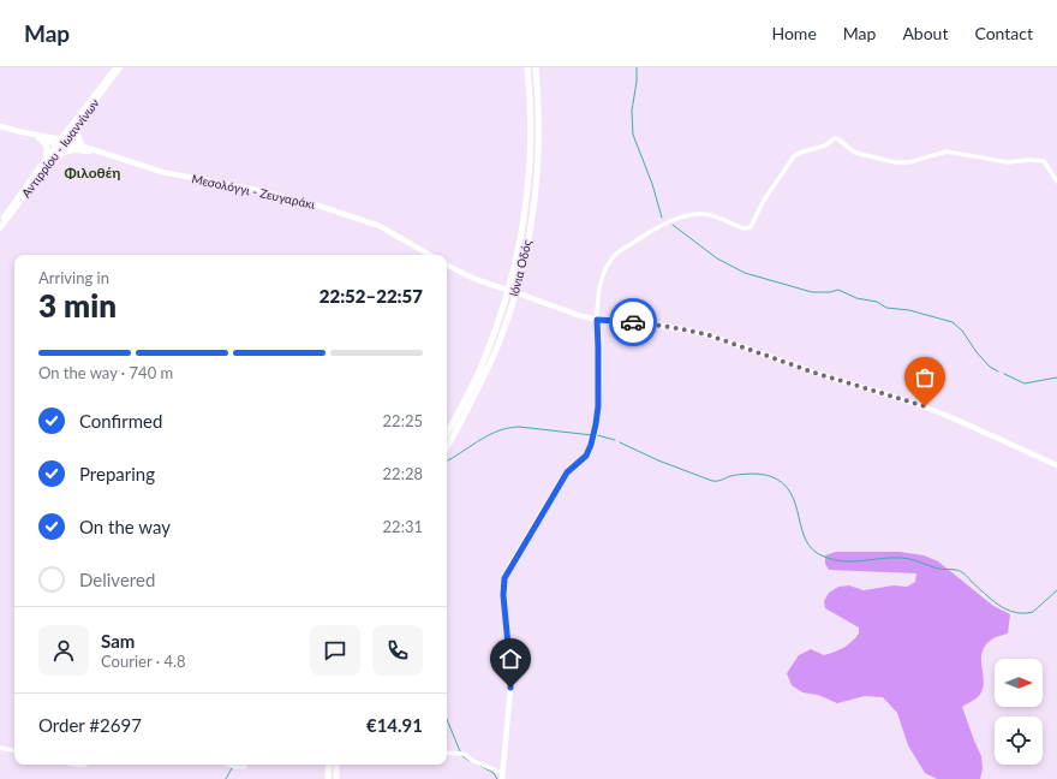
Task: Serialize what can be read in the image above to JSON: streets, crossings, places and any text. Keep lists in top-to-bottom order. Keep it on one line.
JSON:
{"streets":{"highway":["Ιόνια Οδός"],"main road":["Αντιρρίου - Ιωαννίνων","Μεσολόγγι - Ζευγαράκι"]},"crossings":[["Αντιρρίου - Ιωαννίνων","Μεσολόγγι - Ζευγαράκι"]],"districts":["Φιλοθέη"],"north":"right","page":{"header":"Map","nav":["Home","Map","About","Contact"],"heading":["3 min","Arriving in","22:52–22:57"],"panel":["Sam","Courier · 4.8","Order #2697","€14.91"],"bar":"On the way · 740 m","list":[["Confirmed","22:25"],["Preparing","22:28"],["On the way","22:31"],"Delivered"]}}
